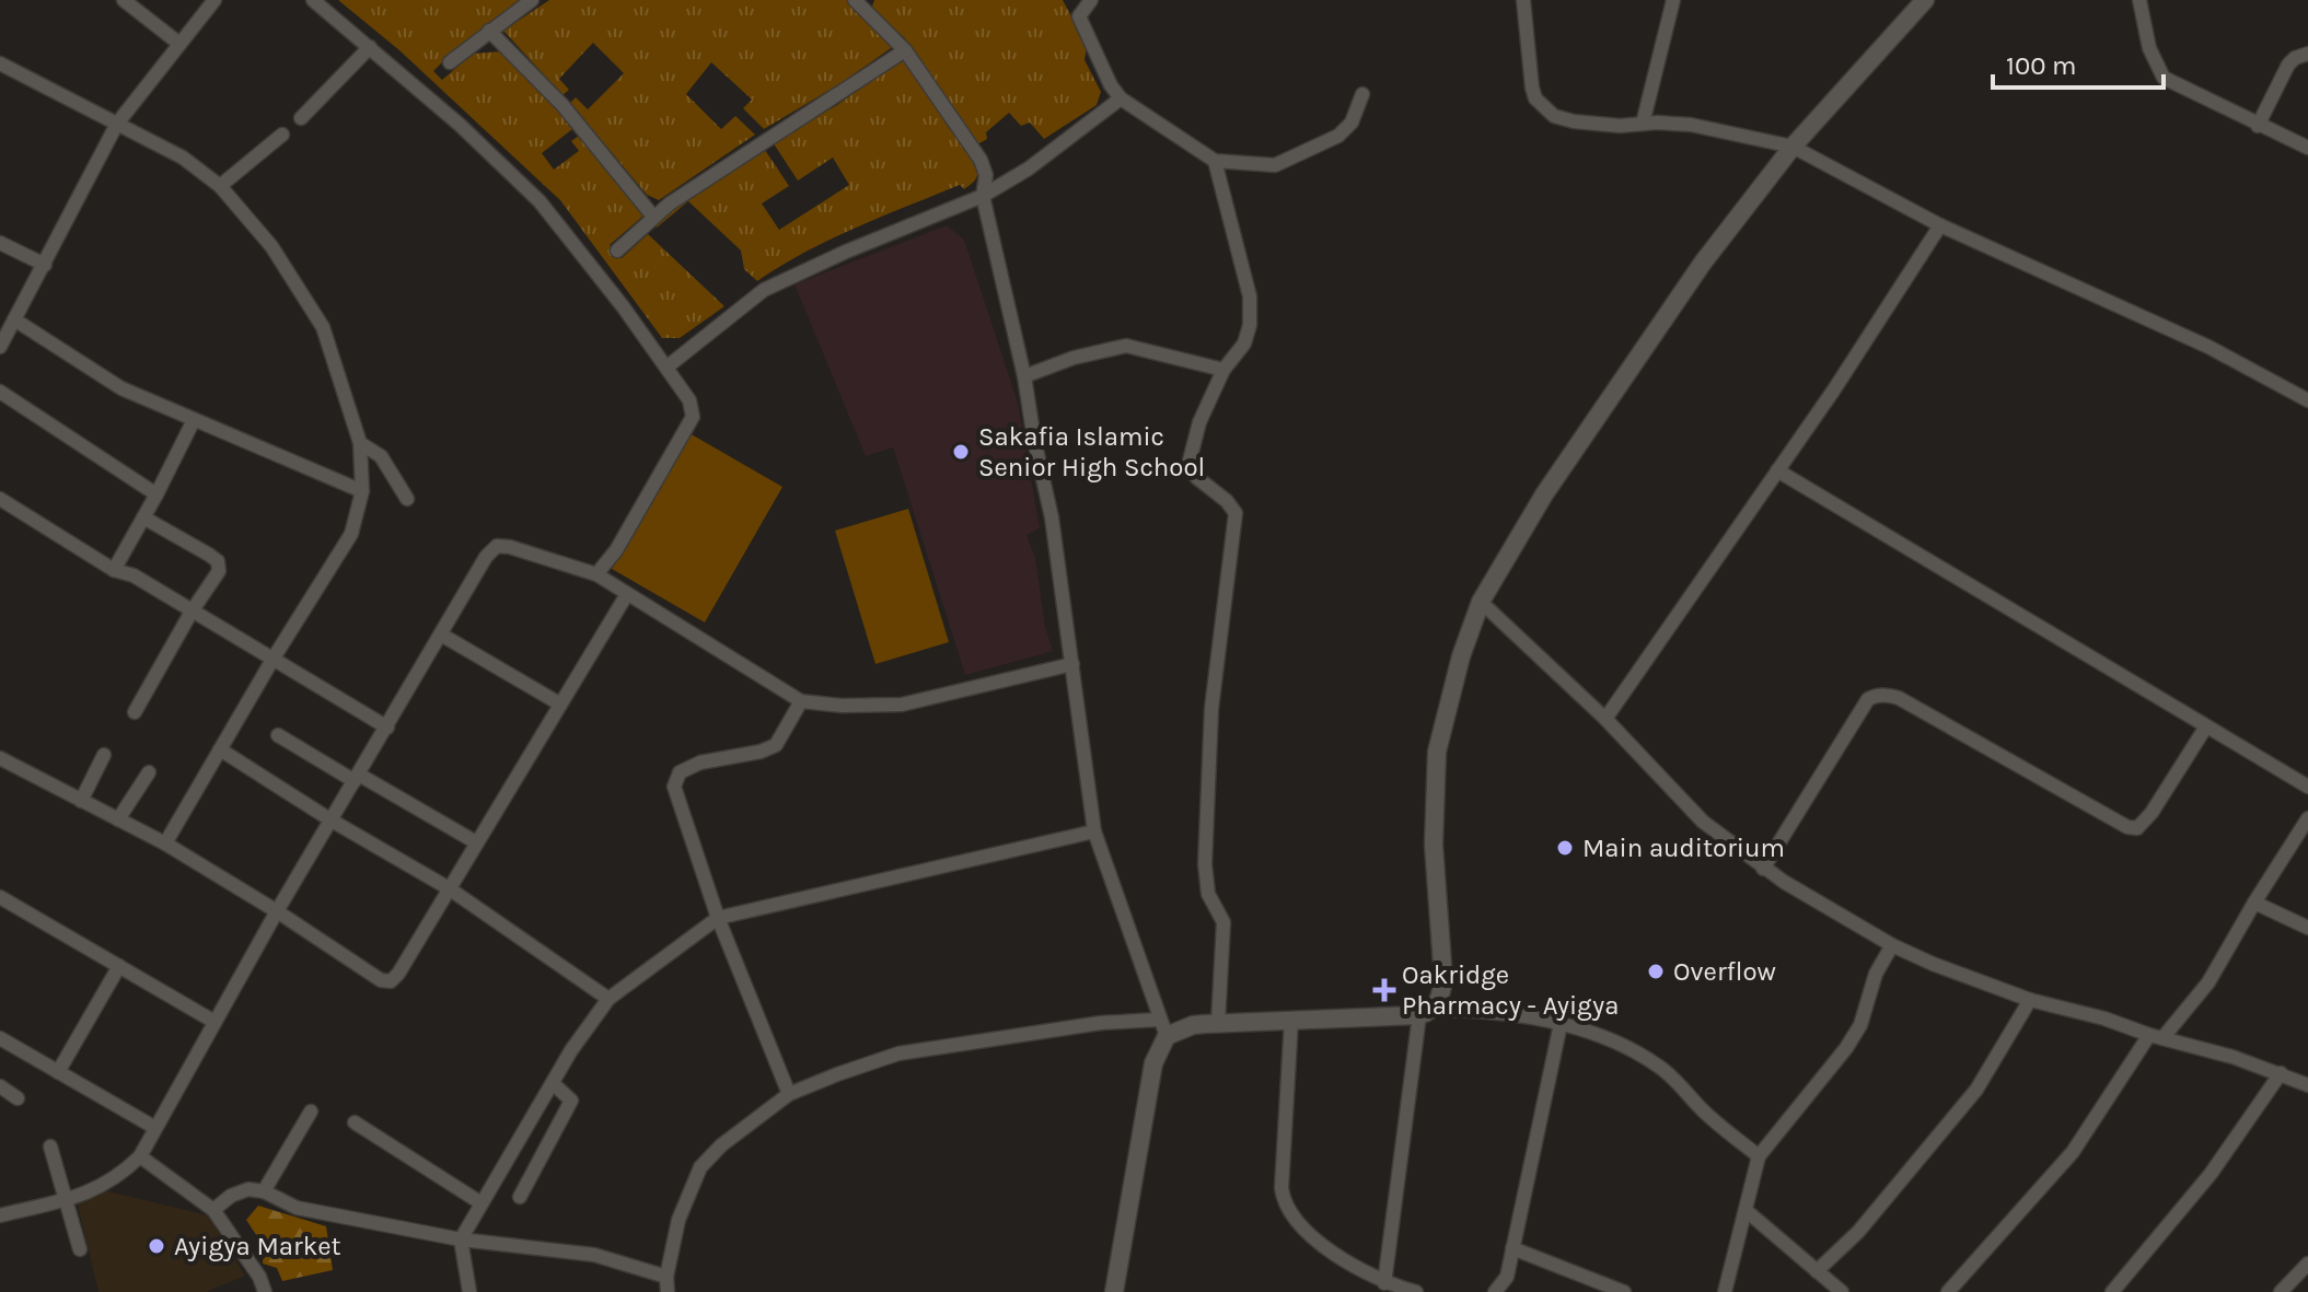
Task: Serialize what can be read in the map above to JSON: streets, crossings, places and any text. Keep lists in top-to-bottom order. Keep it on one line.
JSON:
{"places":{"other":["Sakafia Islamic Senior High School","Main auditorium","Overflow","Ayigya Market"],"health":["Oakridge Pharmacy - Ayigya"]},"scale_bar":"100 m"}
